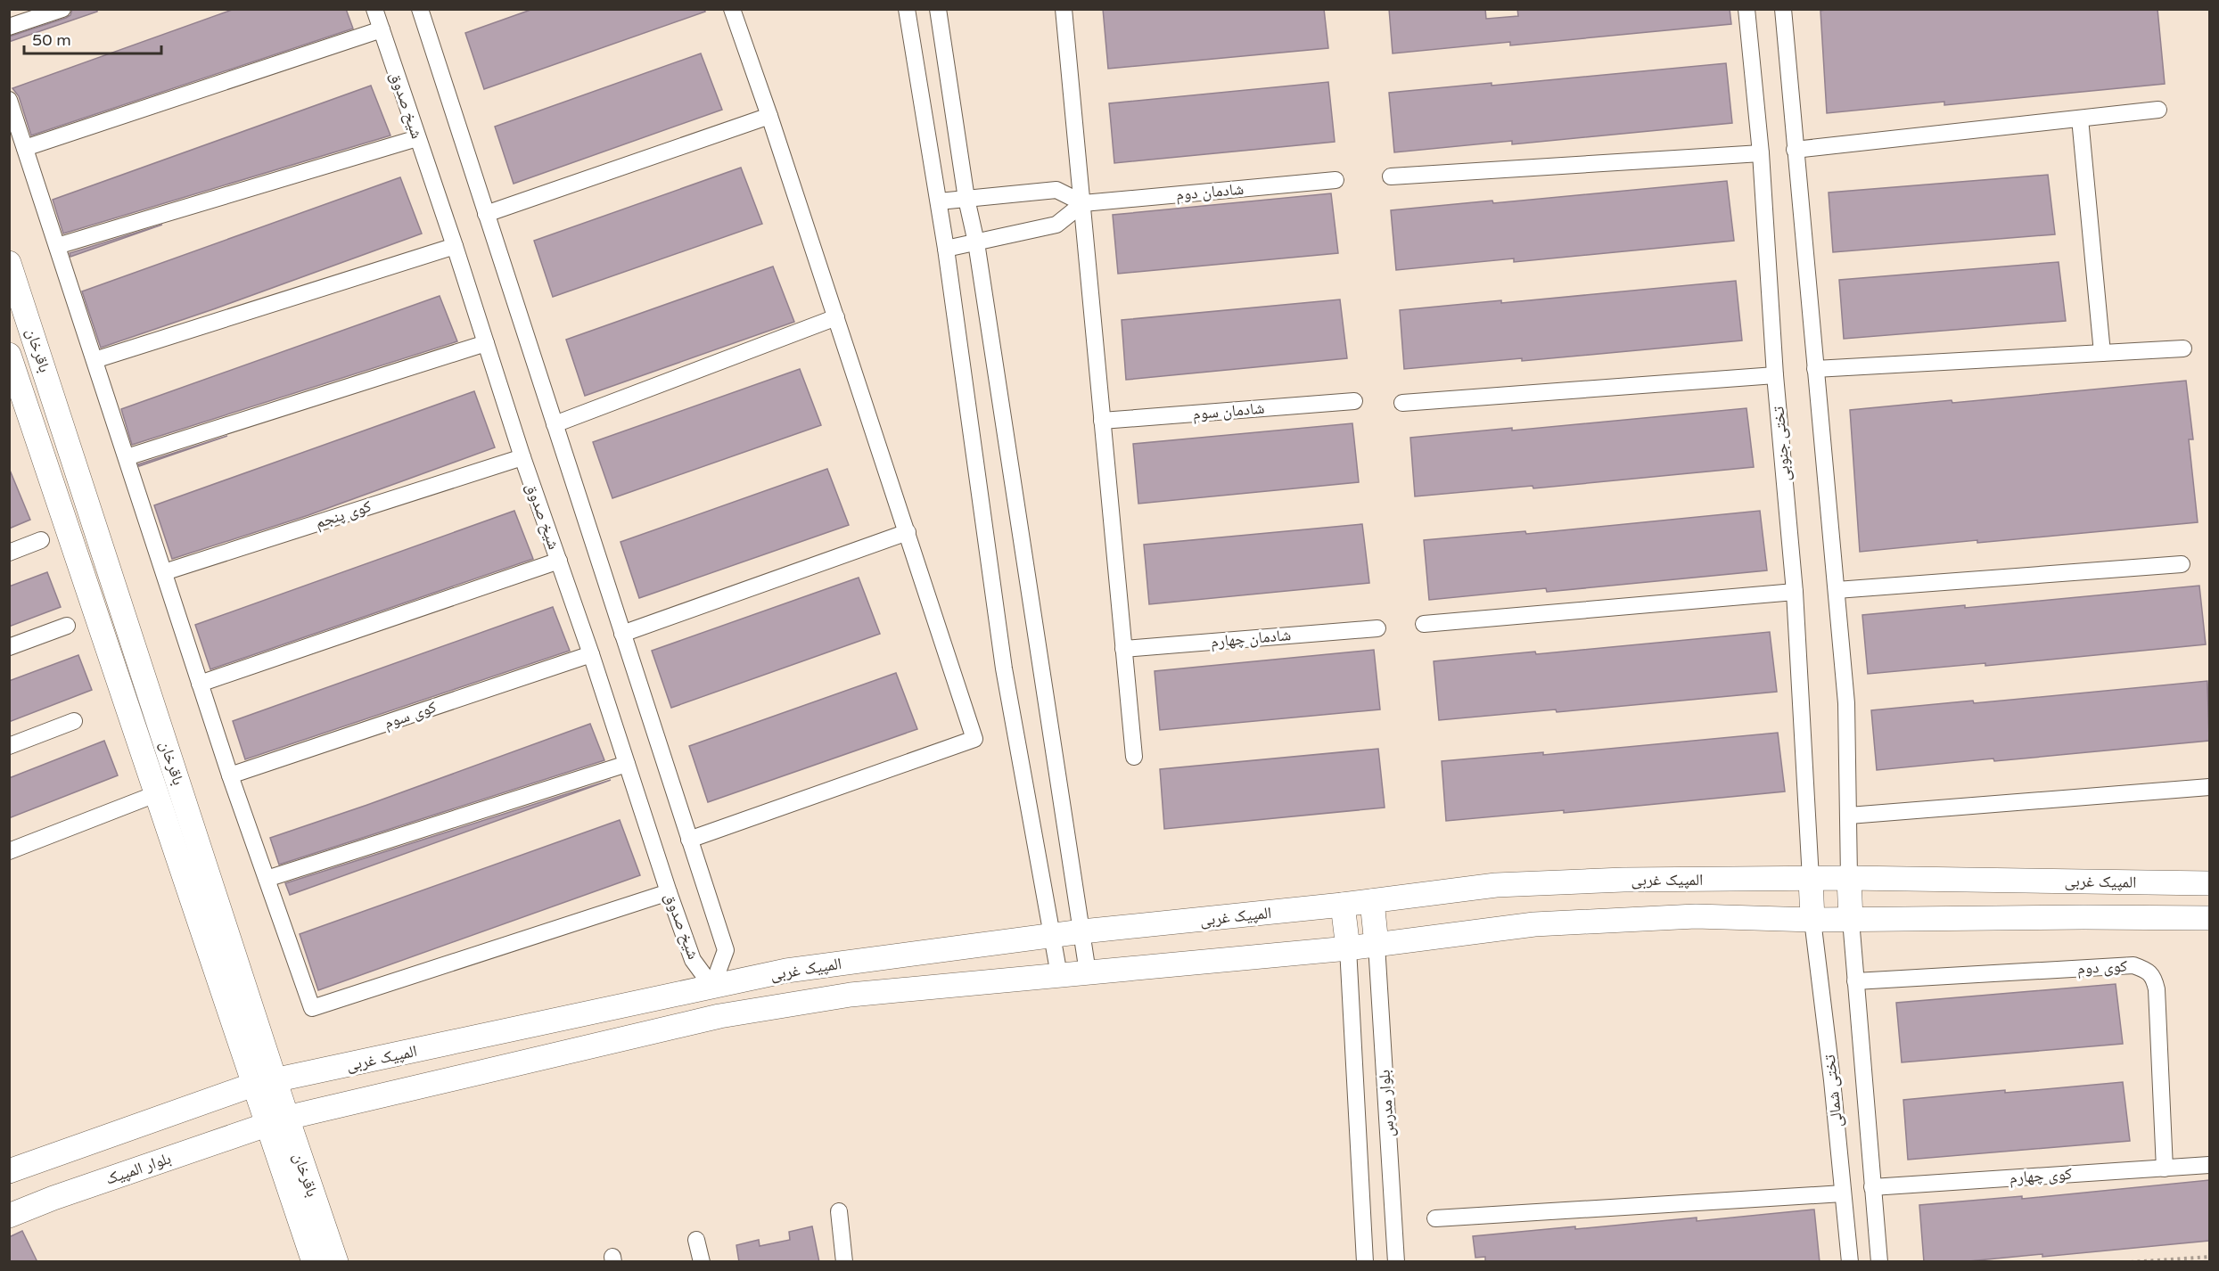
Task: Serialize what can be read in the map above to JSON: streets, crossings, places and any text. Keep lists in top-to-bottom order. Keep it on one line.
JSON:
{"streets":{"street":["شیخ صدوق","شادمان دوم","باقرخان","شادمان سوم","تختی جنوبی","کوی پنجم","شادمان چهارم","کوی سوم","المپیک غربی","کوی دوم","تختی شمالی","بلوار مدرس","بلوار المپیک","کوی چهارم"]},"crossings":[["شیخ صدوق","کوی پنجم"],["شیخ صدوق","کوی سوم"],["شیخ صدوق","المپیک غربی"],["باقرخان","المپیک غربی"],["باقرخان","بلوار المپیک"],["تختی جنوبی","المپیک غربی"],["المپیک غربی","تختی شمالی"],["المپیک غربی","بلوار مدرس"],["المپیک غربی","بلوار المپیک"],["کوی دوم","تختی شمالی"],["کوی دوم","کوی چهارم"],["تختی شمالی","کوی چهارم"]],"scale_bar":"50 m"}
